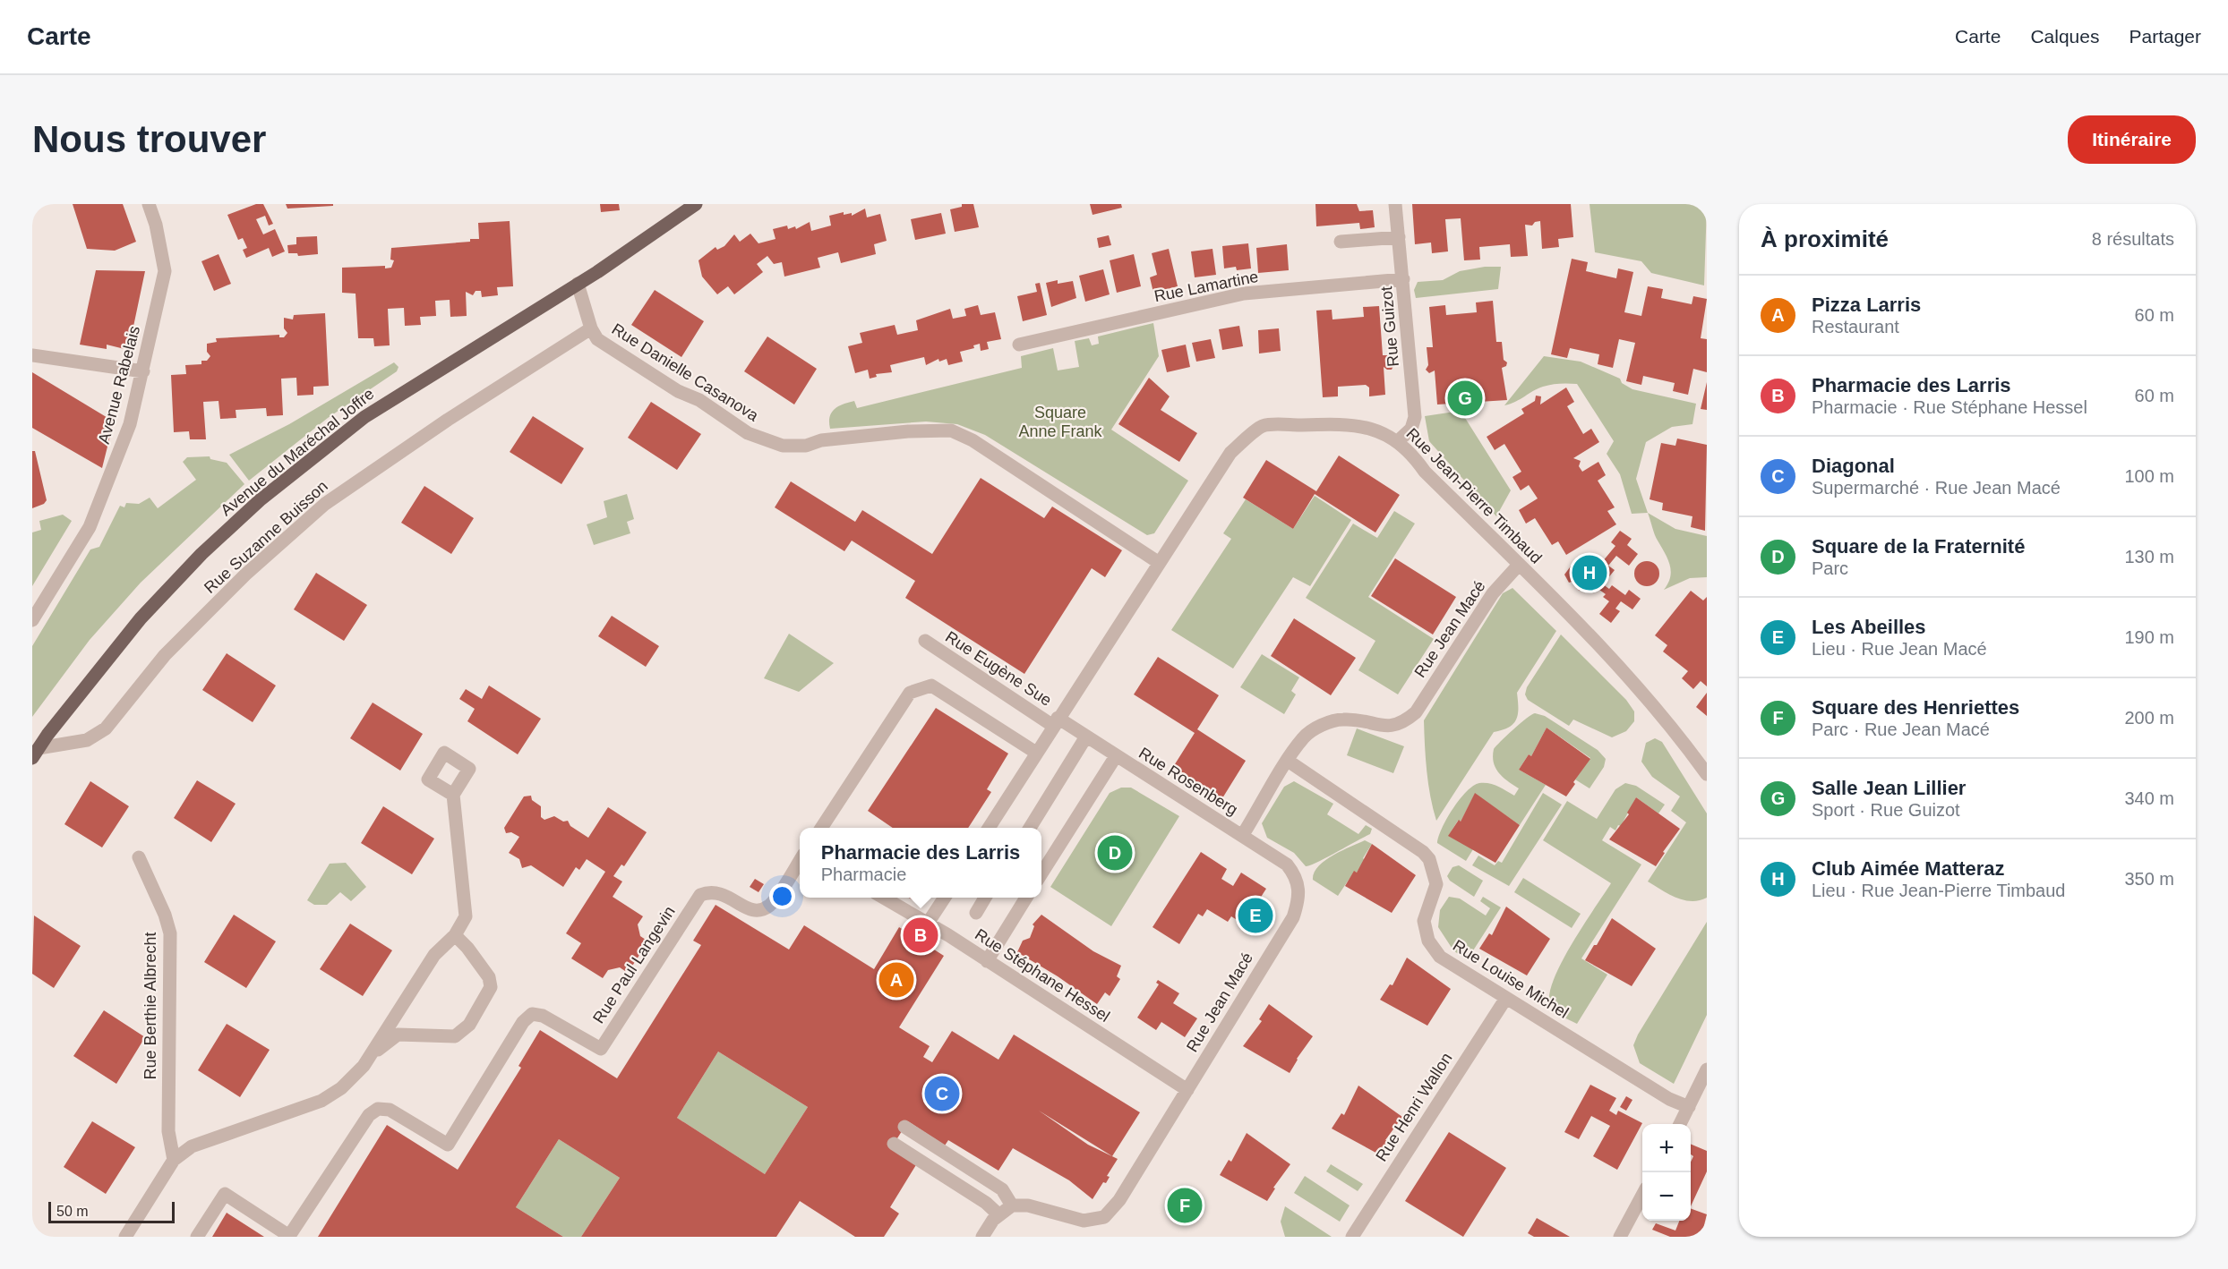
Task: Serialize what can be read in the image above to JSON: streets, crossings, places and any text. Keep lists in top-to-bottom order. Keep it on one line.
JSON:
{"streets":{"main road":["Avenue du Maréchal Joffre"],"street":["Rue Lamartine","Rue Guizot","Rue Danielle Casanova","Avenue Rabelais","Rue Jean-Pierre Timbaud","Rue Suzanne Buisson","Rue Jean Macé","Rue Eugène Sue","Rue Rosenberg","Rue Paul Langevin","Rue Stéphane Hessel","Rue Louise Michel","Rue Berthie Albrecht","Rue Henri Wallon"]},"crossings":[["Rue Lamartine","Rue Guizot"],["Rue Guizot","Rue Jean-Pierre Timbaud"],["Rue Danielle Casanova","Avenue du Maréchal Joffre"],["Rue Danielle Casanova","Rue Jean-Pierre Timbaud"],["Rue Danielle Casanova","Rue Suzanne Buisson"],["Avenue du Maréchal Joffre","Rue Suzanne Buisson"],["Rue Jean-Pierre Timbaud","Rue Jean Macé"],["Rue Jean-Pierre Timbaud","Rue Eugène Sue"],["Rue Jean Macé","Rue Rosenberg"],["Rue Jean Macé","Rue Stéphane Hessel"],["Rue Jean Macé","Rue Louise Michel"],["Rue Eugène Sue","Rue Rosenberg"],["Rue Louise Michel","Rue Henri Wallon"]],"parks":["Square Anne Frank"],"scale_bar":"50 m","page":{"header":"Carte","nav":["Carte","Calques","Partager"],"buttons":"Itinéraire","title":"Nous trouver","heading":["À proximité","8 résultats"],"list":[{"mark":"A","name":"Pizza Larris","note":"Restaurant","value":"60 m"},{"mark":"B","name":"Pharmacie des Larris","note":"Pharmacie · Rue Stéphane Hessel","value":"60 m"},{"mark":"C","name":"Diagonal","note":"Supermarché · Rue Jean Macé","value":"100 m"},{"mark":"D","name":"Square de la Fraternité","note":"Parc","value":"130 m"},{"mark":"E","name":"Les Abeilles","note":"Lieu · Rue Jean Macé","value":"190 m"},{"mark":"F","name":"Square des Henriettes","note":"Parc · Rue Jean Macé","value":"200 m"},{"mark":"G","name":"Salle Jean Lillier","note":"Sport · Rue Guizot","value":"340 m"},{"mark":"H","name":"Club Aimée Matteraz","note":"Lieu · Rue Jean-Pierre Timbaud","value":"350 m"}],"pins":["G","H","D","E","B","A","C","F"],"popup":["Pharmacie des Larris","Pharmacie"],"map_buttons":["+","−"],"scale":"50 m"}}
